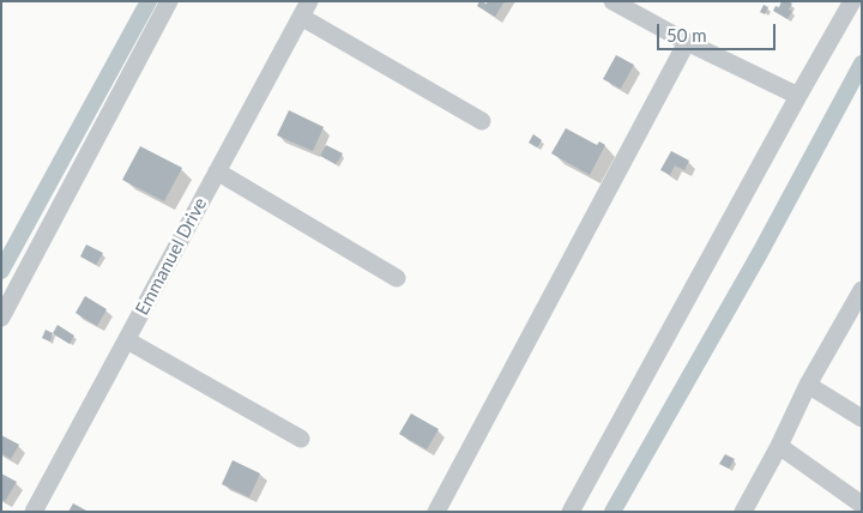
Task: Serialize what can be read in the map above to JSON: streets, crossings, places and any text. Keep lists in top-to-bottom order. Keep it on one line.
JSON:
{"streets":{"street":["Emmanuel Drive"]},"scale_bar":"50 m"}
